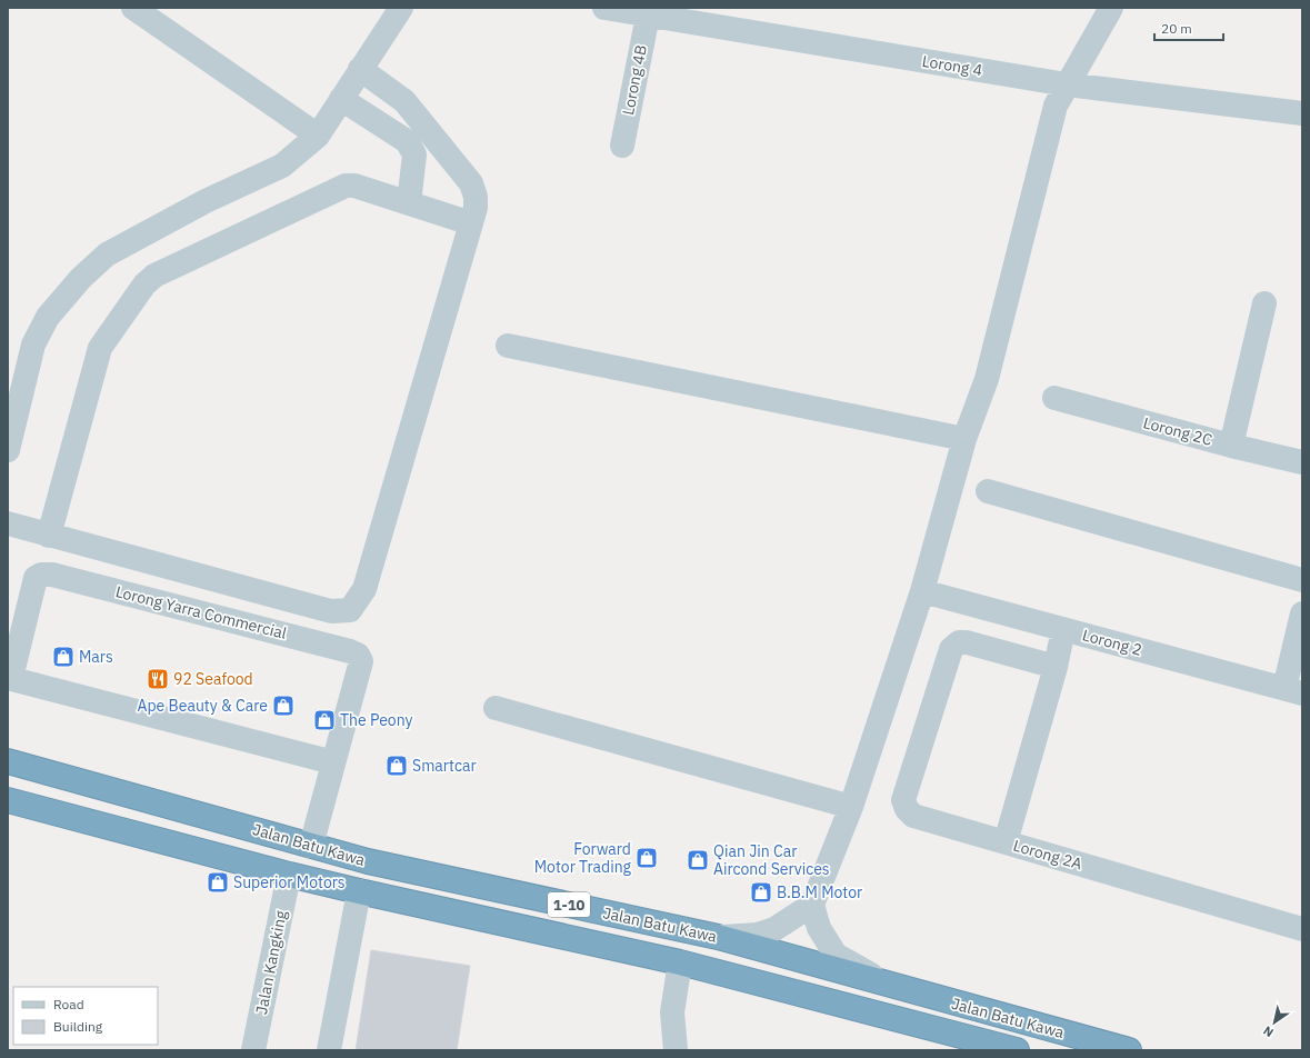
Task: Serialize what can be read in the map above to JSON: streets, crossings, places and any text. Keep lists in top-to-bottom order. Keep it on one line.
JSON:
{"streets":{"highway":["Jalan Batu Kawa","1-10"],"street":["Lorong 4","Lorong 4B","Lorong 2C","Lorong Yarra Commercial","Lorong 2","Lorong 2A","Jalan Kangking"]},"crossings":[["Lorong 4","Lorong 4B"],["Lorong 2","Lorong 2A"],["Jalan Batu Kawa","Jalan Kangking"]],"places":{"shop":["Mars","Ape Beauty & Care","The Peony","Smartcar","Forward Motor Trading","Qian Jin Car Aircond Services","Superior Motors","B.B.M Motor"],"restaurant":["92 Seafood"]},"legend":["Road","Building"],"scale_bar":"20 m","north":"bottom left"}
